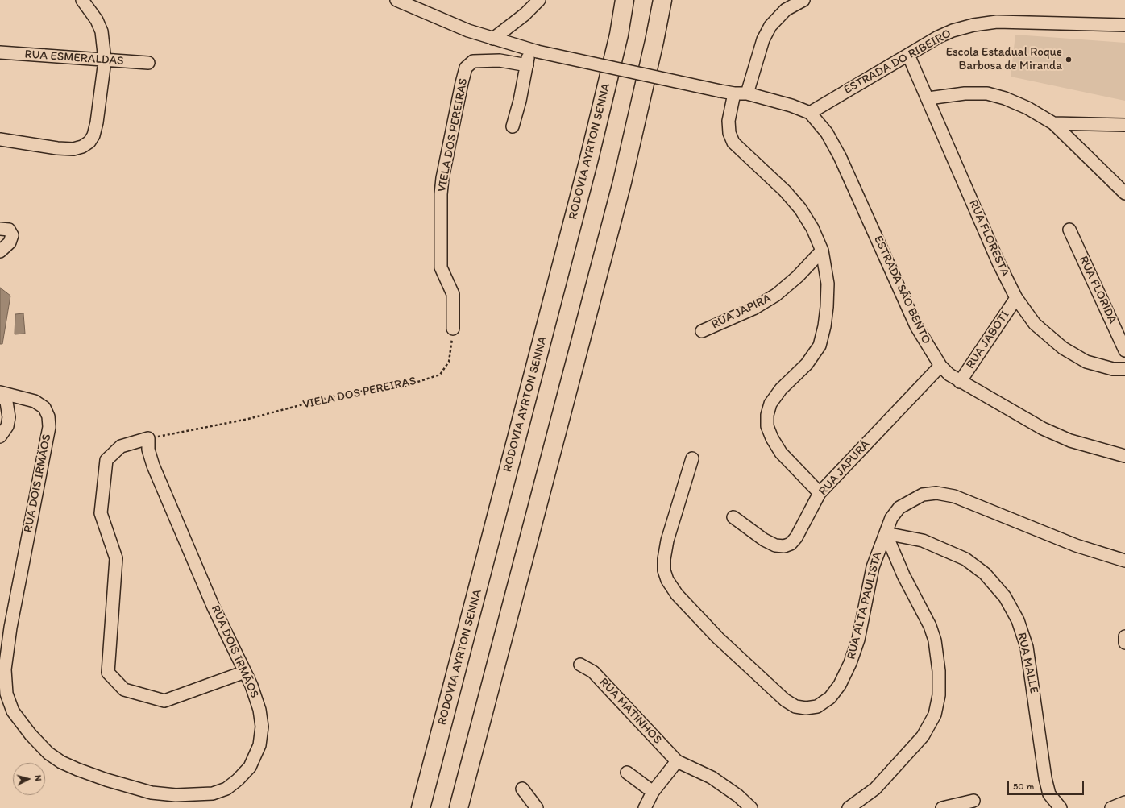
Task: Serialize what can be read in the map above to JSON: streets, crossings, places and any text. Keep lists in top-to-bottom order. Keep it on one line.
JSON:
{"streets":{"highway":["RODOVIA AYRTON SENNA"],"street":["RUA ESMERALDAS","ESTRADA DO RIBEIRO","VIELA DOS PEREIRAS","RUA FLORESTA","ESTRADA SÃO BENTO","RUA FLORIDA","RUA JAPIRA","RUA JABOTI","RUA JAPURÁ","RUA DOIS IRMÃOS","RUA ALTA PAULISTA","RUA MALLE","RUA MATINHOS"]},"crossings":[["ESTRADA DO RIBEIRO","RUA FLORESTA"],["ESTRADA DO RIBEIRO","ESTRADA SÃO BENTO"],["VIELA DOS PEREIRAS","RUA DOIS IRMÃOS"],["RUA FLORESTA","RUA JABOTI"],["ESTRADA SÃO BENTO","RUA JABOTI"],["ESTRADA SÃO BENTO","RUA JAPURÁ"],["RUA ALTA PAULISTA","RUA MALLE"]],"places":["Escola Estadual Roque Barbosa de Miranda"],"scale_bar":"50 m","north":"right"}
